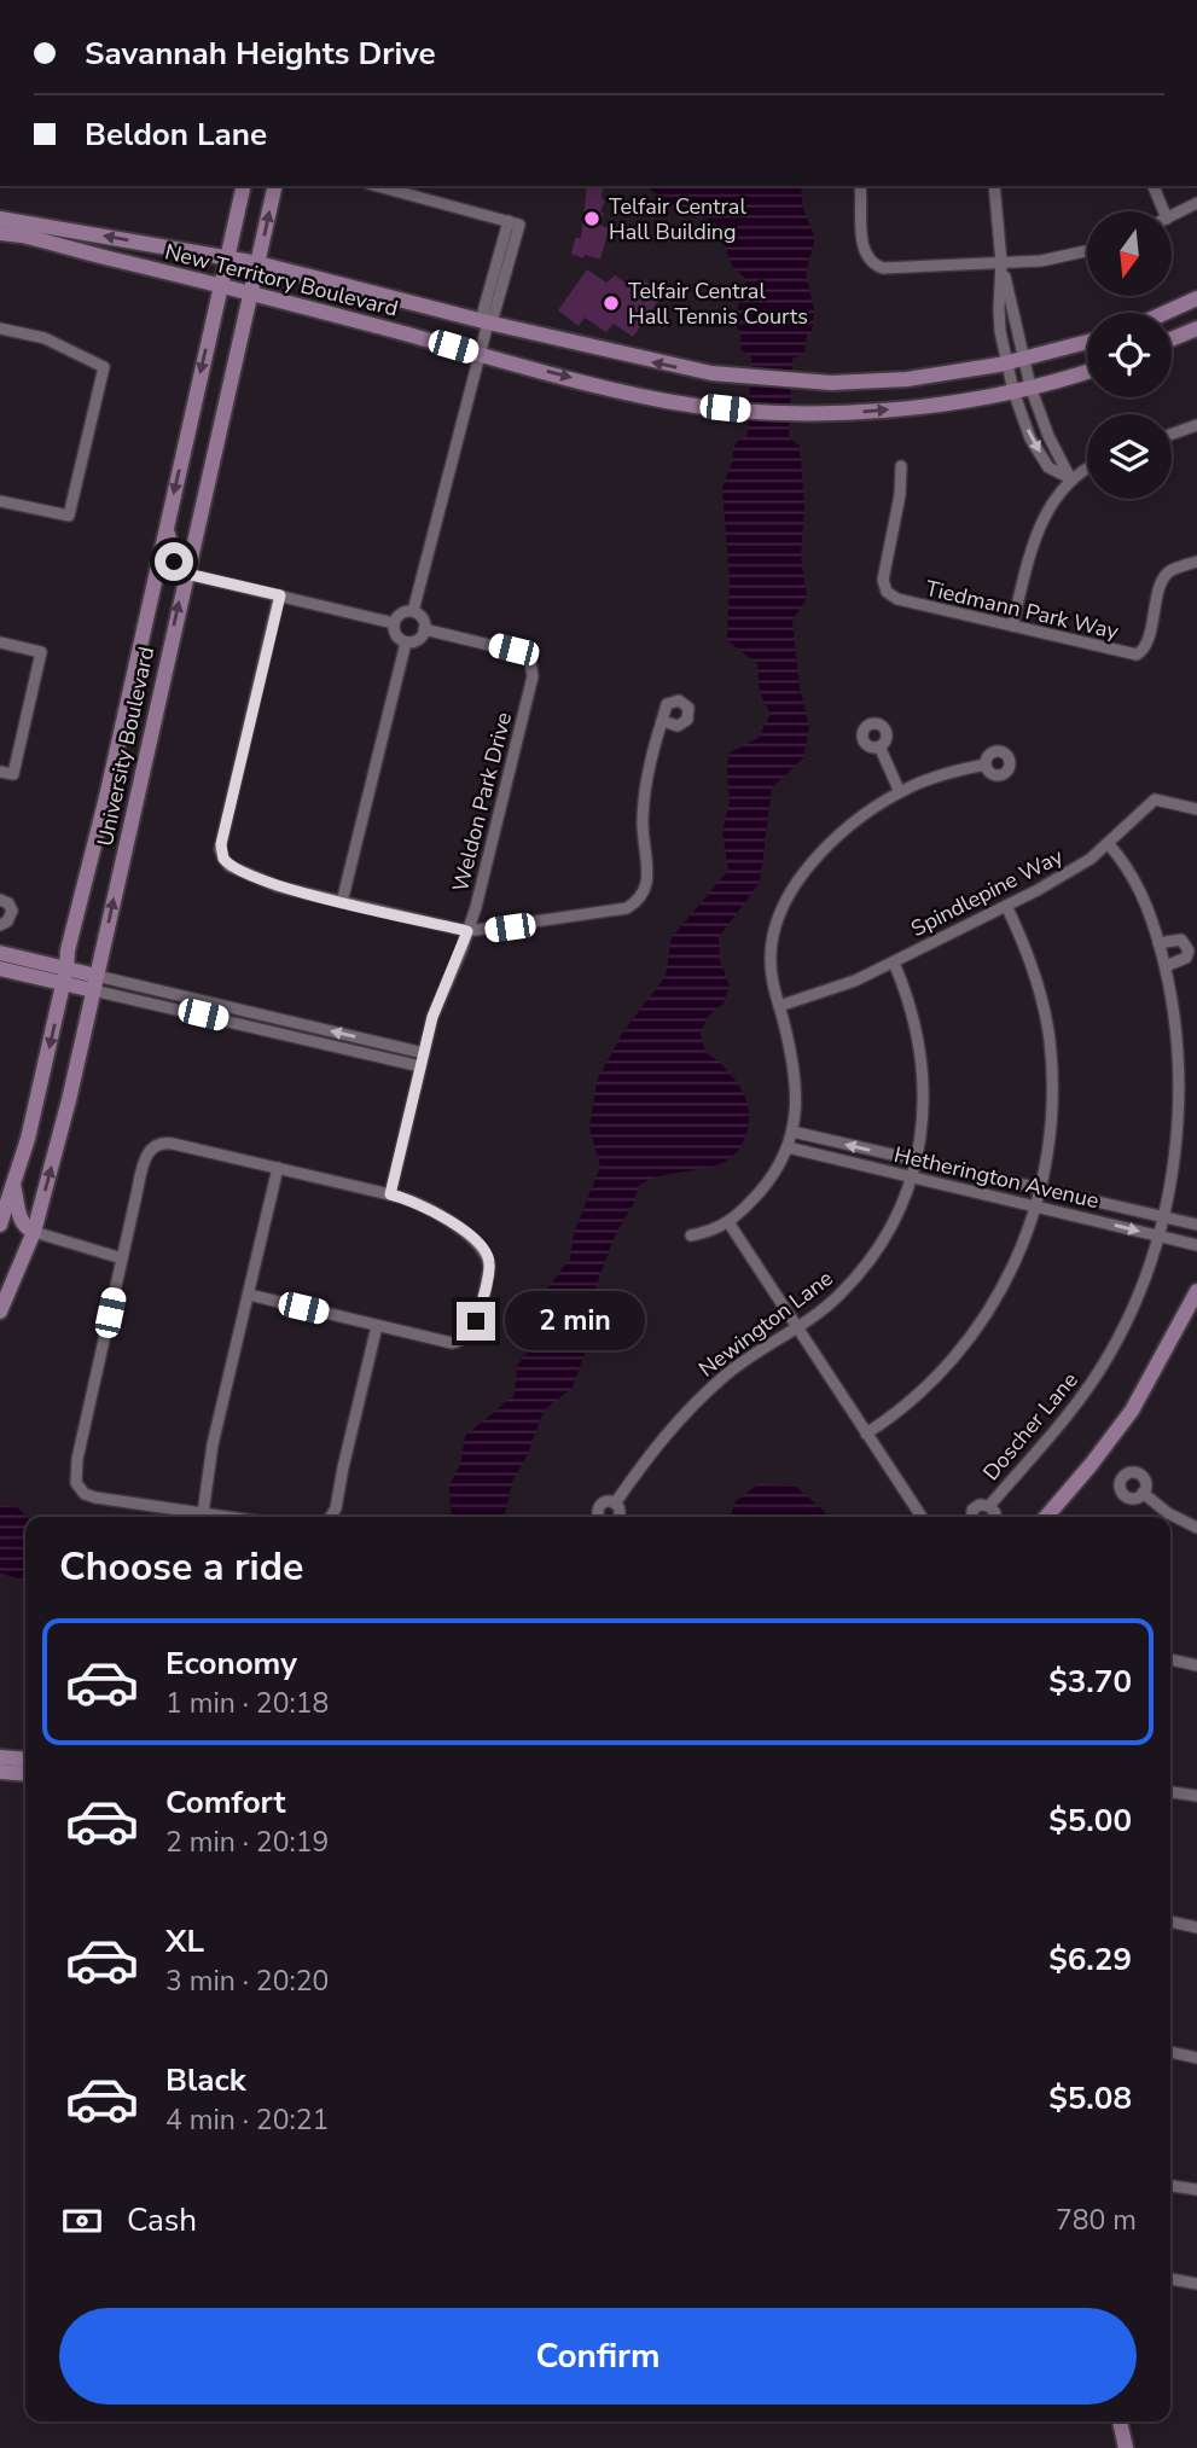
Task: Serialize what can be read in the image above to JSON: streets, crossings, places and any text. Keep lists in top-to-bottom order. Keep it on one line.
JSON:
{"streets":{"main road":["New Territory Boulevard","University Boulevard"],"street":["Tiedmann Park Way","Weldon Park Drive","Spindlepine Way","Hetherington Avenue","Newington Lane","Doscher Lane"]},"crossings":[["New Territory Boulevard","University Boulevard"],["Spindlepine Way","Newington Lane"],["Spindlepine Way","Doscher Lane"],["Hetherington Avenue","Newington Lane"],["Hetherington Avenue","Doscher Lane"]],"places":["Telfair Central Hall Building","Telfair Central Hall Tennis Courts"],"north":"bottom","page":{"banner":["Savannah Heights Drive","Beldon Lane"],"bubble":"2 min","heading":"Choose a ride","list":[{"name":"Economy","note":"1 min · 20:18","value":"$3.70"},{"name":"Comfort","note":"2 min · 20:19","value":"$5.00"},{"name":"XL","note":"3 min · 20:20","value":"$6.29"},{"name":"Black","note":"4 min · 20:21","value":"$5.08"}],"pay":["Cash","780 m"],"buttons":"Confirm"}}
